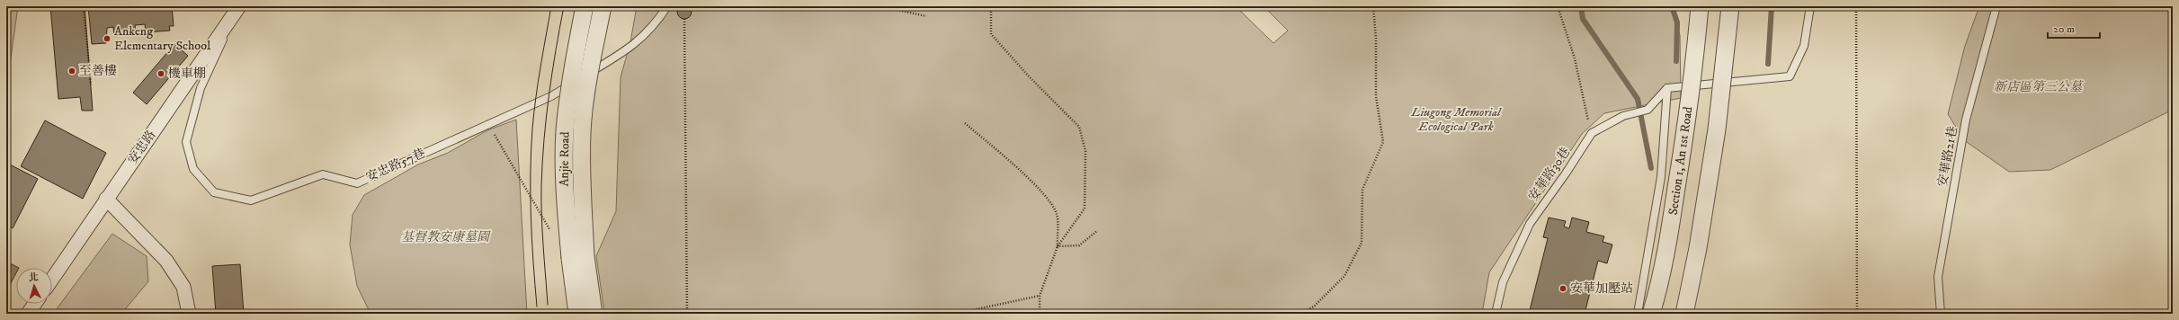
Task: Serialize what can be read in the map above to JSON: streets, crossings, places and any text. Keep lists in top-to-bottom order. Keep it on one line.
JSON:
{"streets":{"street":["安忠路","Anjie Road","Section 1, An 1st Road"],"lane":["安華路21巷","安忠路57巷","安華路30巷"]},"crossings":[["安忠路","安忠路57巷"]],"parks":["新店區第三公墓","Liugong Memorial Ecological Park","基督教安康墓園"],"places":["Ankeng Elementary School","至善樓","機車棚","安華加壓站"],"scale_bar":"20 m","north":"top"}
